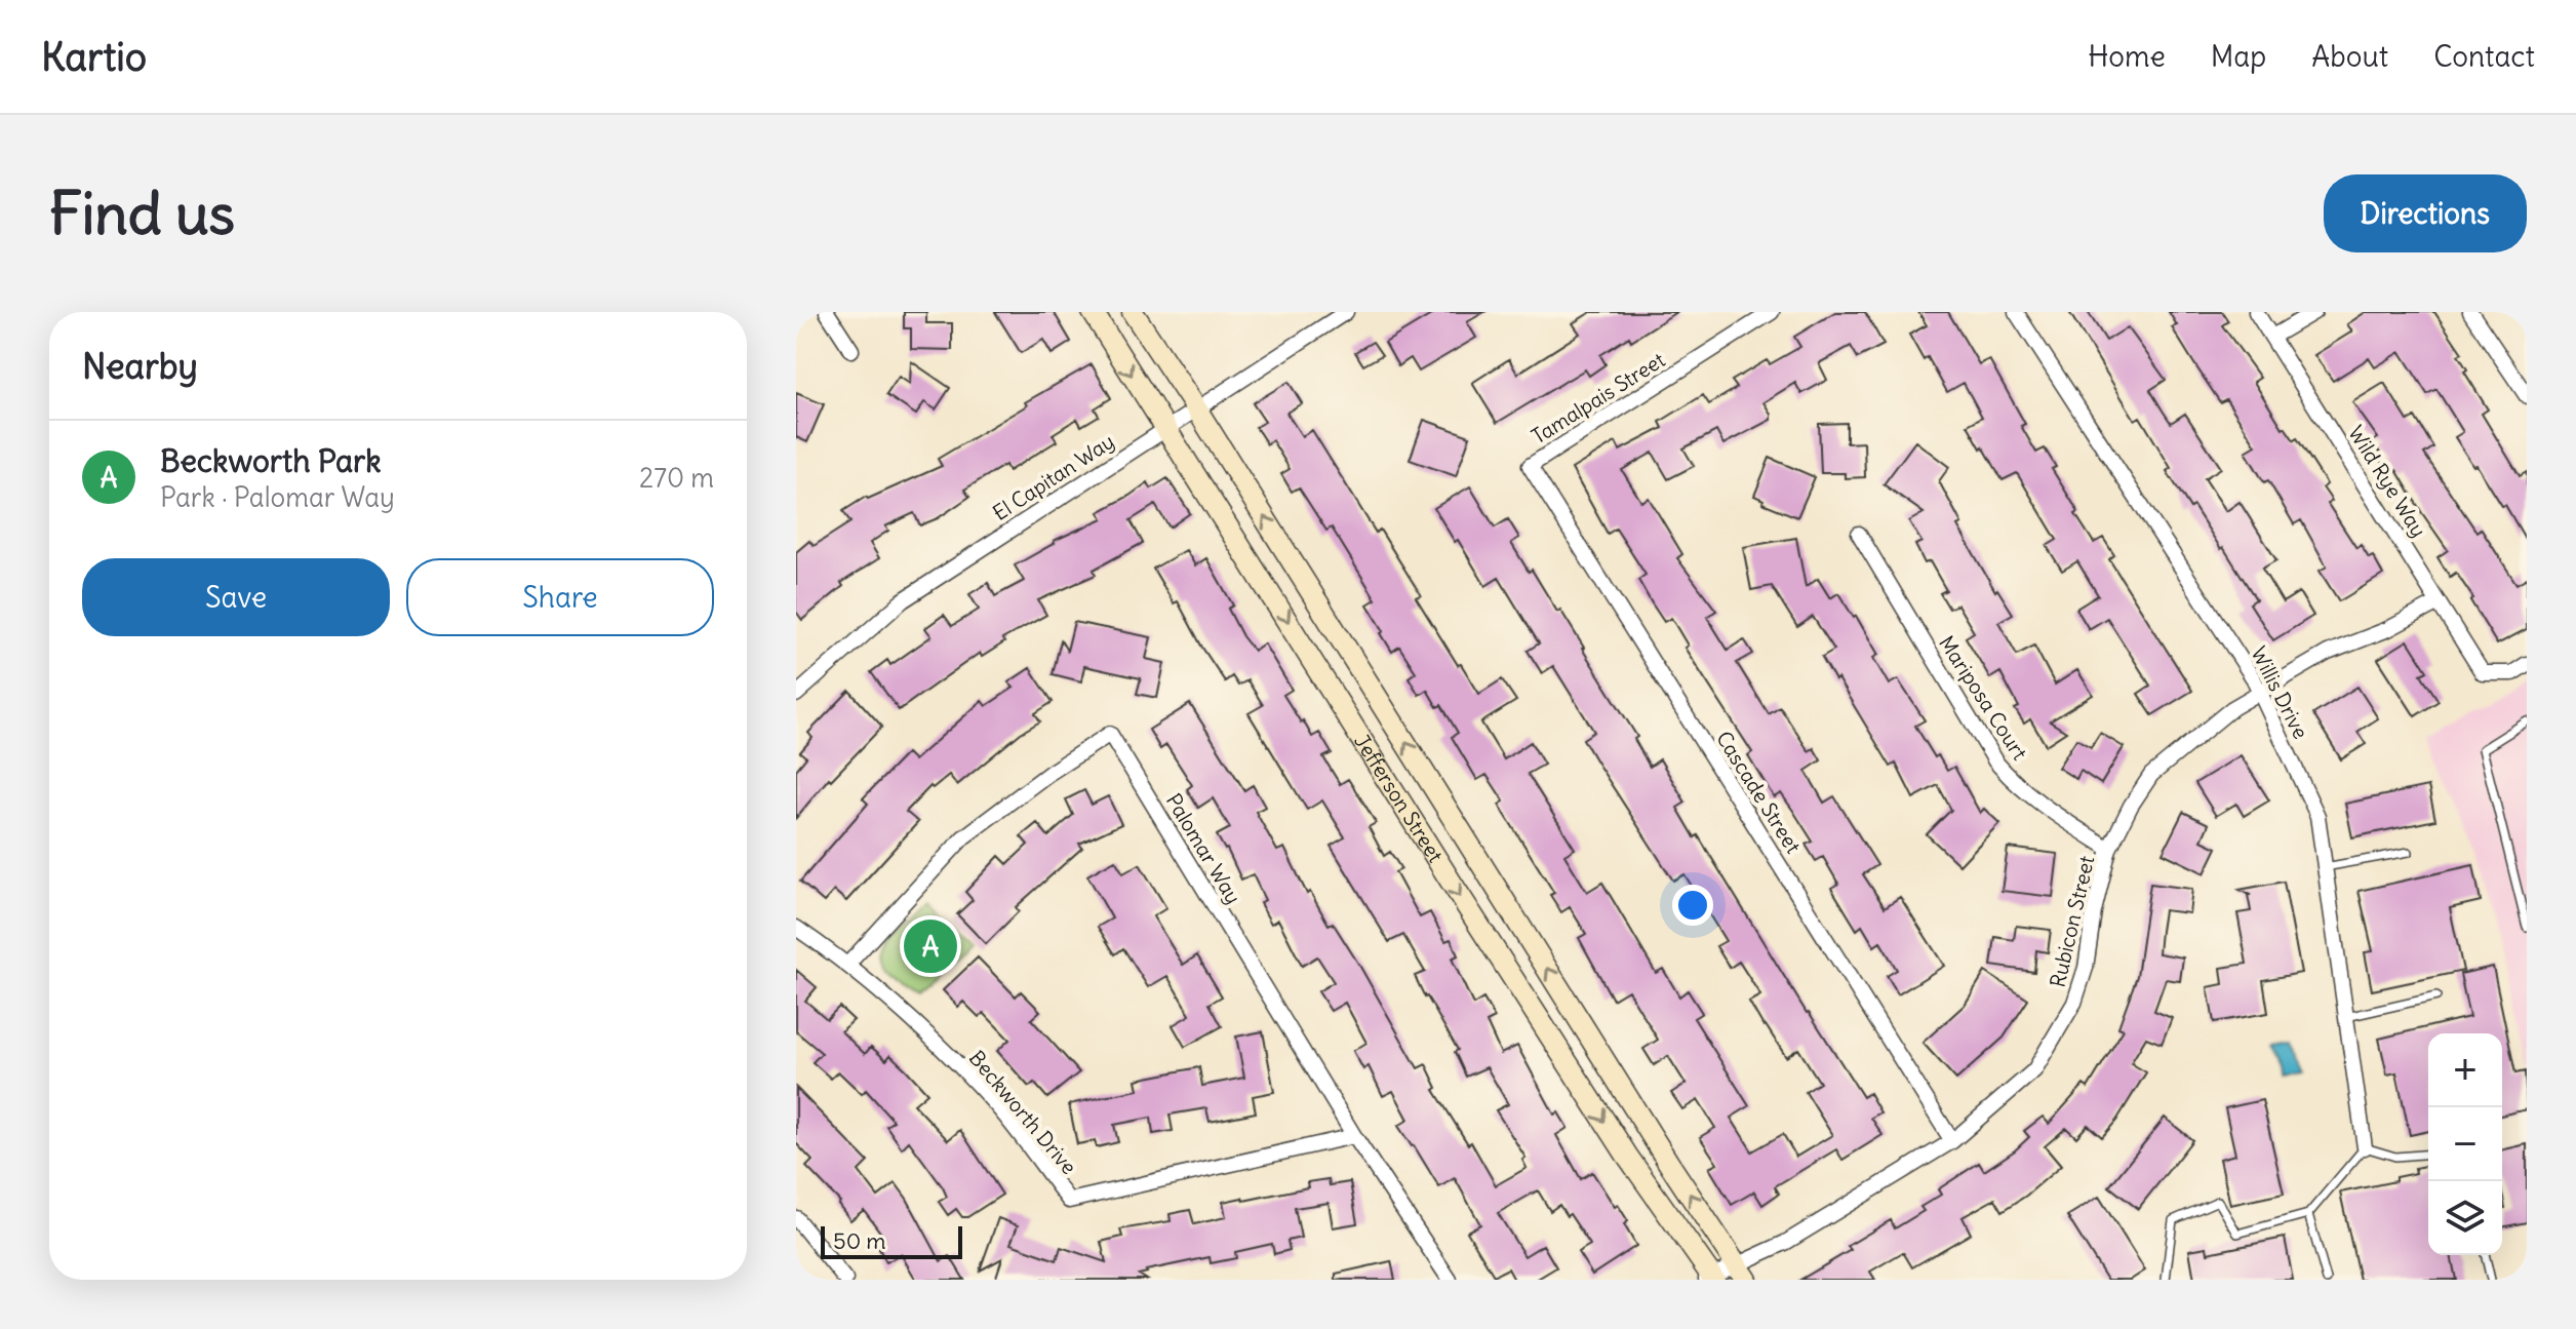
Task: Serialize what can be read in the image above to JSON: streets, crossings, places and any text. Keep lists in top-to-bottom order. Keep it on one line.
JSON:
{"streets":{"main road":["Jefferson Street"],"street":["Tamalpais Street","El Capitan Way","Wild Rye Way","Willis Drive","Mariposa Court","Cascade Street","Palomar Way","Rubicon Street","Beckworth Drive"]},"crossings":[["Tamalpais Street","Cascade Street"],["El Capitan Way","Jefferson Street"],["Wild Rye Way","Rubicon Street"],["Willis Drive","Rubicon Street"],["Mariposa Court","Rubicon Street"],["Cascade Street","Rubicon Street"],["Jefferson Street","Rubicon Street"],["Palomar Way","Beckworth Drive"]],"scale_bar":"50 m","page":{"header":"Kartio","nav":["Home","Map","About","Contact"],"buttons":["Directions",["Save","Share"]],"title":"Find us","heading":"Nearby","list":[{"mark":"A","name":"Beckworth Park","note":"Park · Palomar Way","value":"270 m"}],"pins":"A","map_buttons":["+","−"],"scale":"50 m"}}
